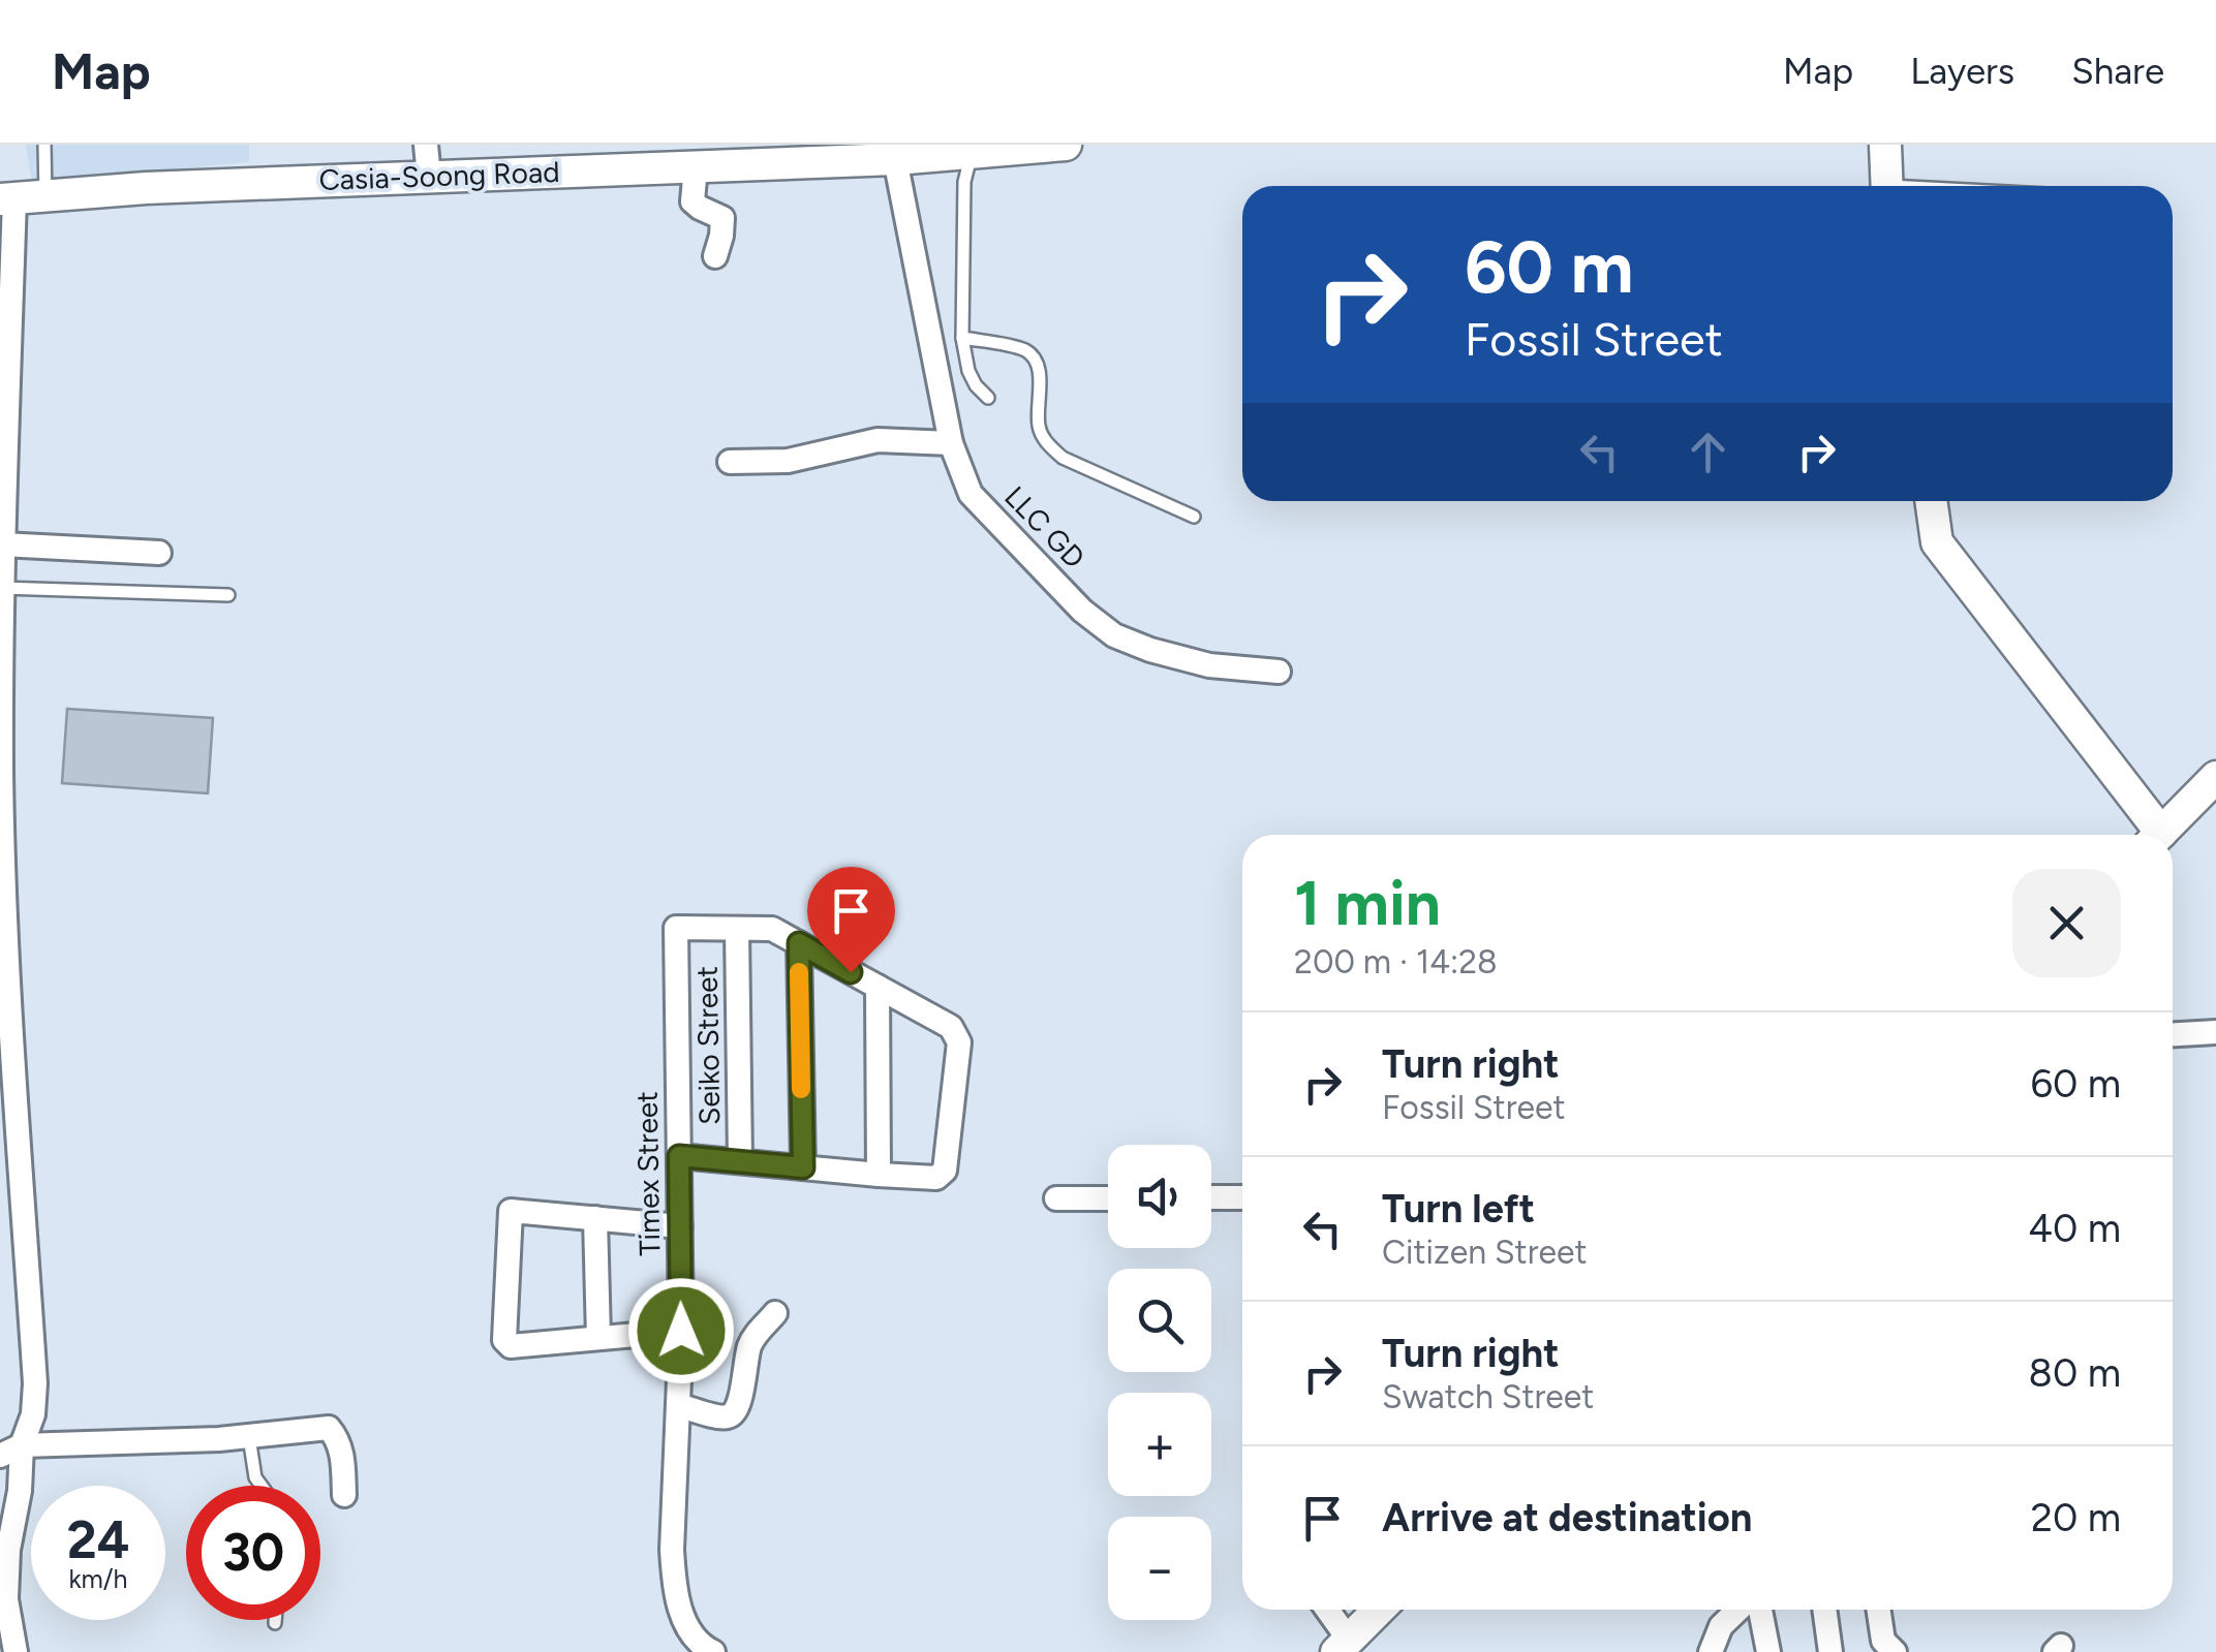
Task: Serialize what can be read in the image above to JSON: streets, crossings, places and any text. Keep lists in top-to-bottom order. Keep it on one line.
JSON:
{"streets":{"street":["Casia-Soong Road","LLC GD","Seiko Street","Timex Street"]},"crossings":[["Casia-Soong Road","LLC GD"],["Seiko Street","Timex Street"]],"page":{"header":"Map","nav":["Map","Layers","Share"],"turn":["60 m","Fossil Street"],"heading":["1 min","200 m · 14:28"],"list":[{"name":"Turn right","note":"Fossil Street","value":"60 m"},{"name":"Turn left","note":"Citizen Street","value":"40 m"},{"name":"Turn right","note":"Swatch Street","value":"80 m"},{"name":"Arrive at destination","value":"20 m"}],"map_buttons":["+","−"],"speed":"24 km/h","limit":"30"}}
